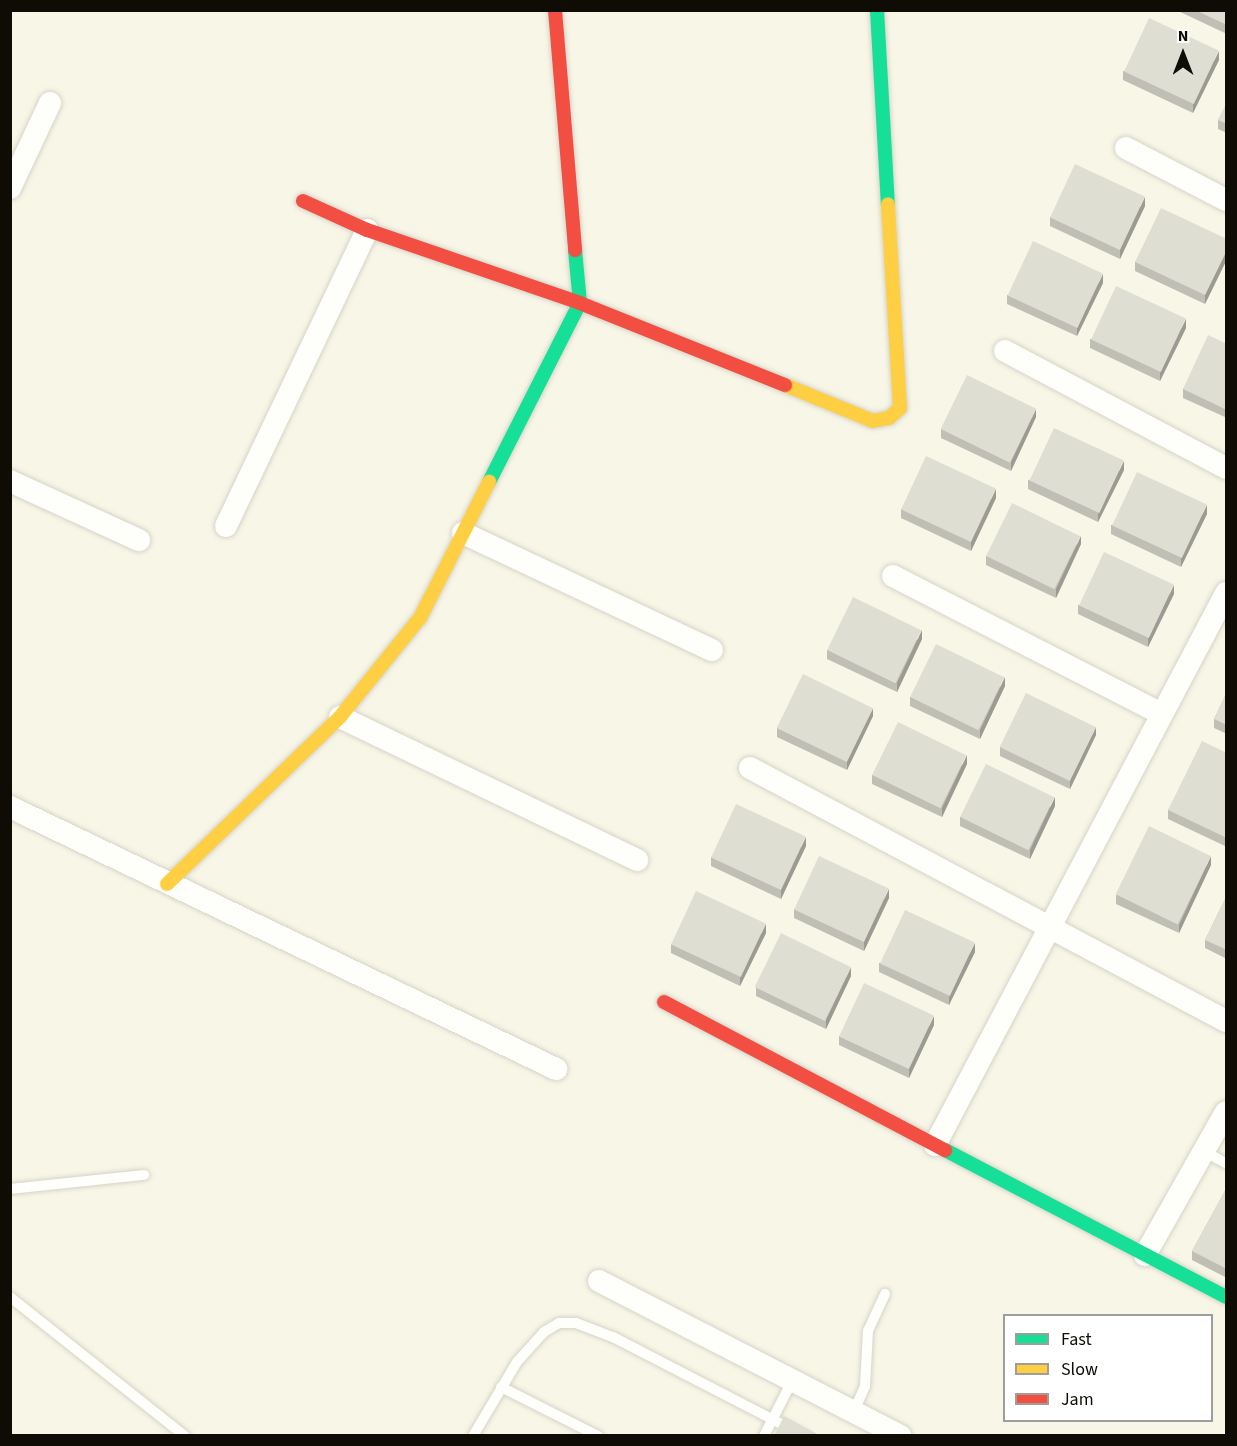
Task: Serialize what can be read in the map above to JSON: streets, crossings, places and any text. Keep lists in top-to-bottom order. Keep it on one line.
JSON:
{"legend":["Fast","Slow","Jam"],"north":"top"}
